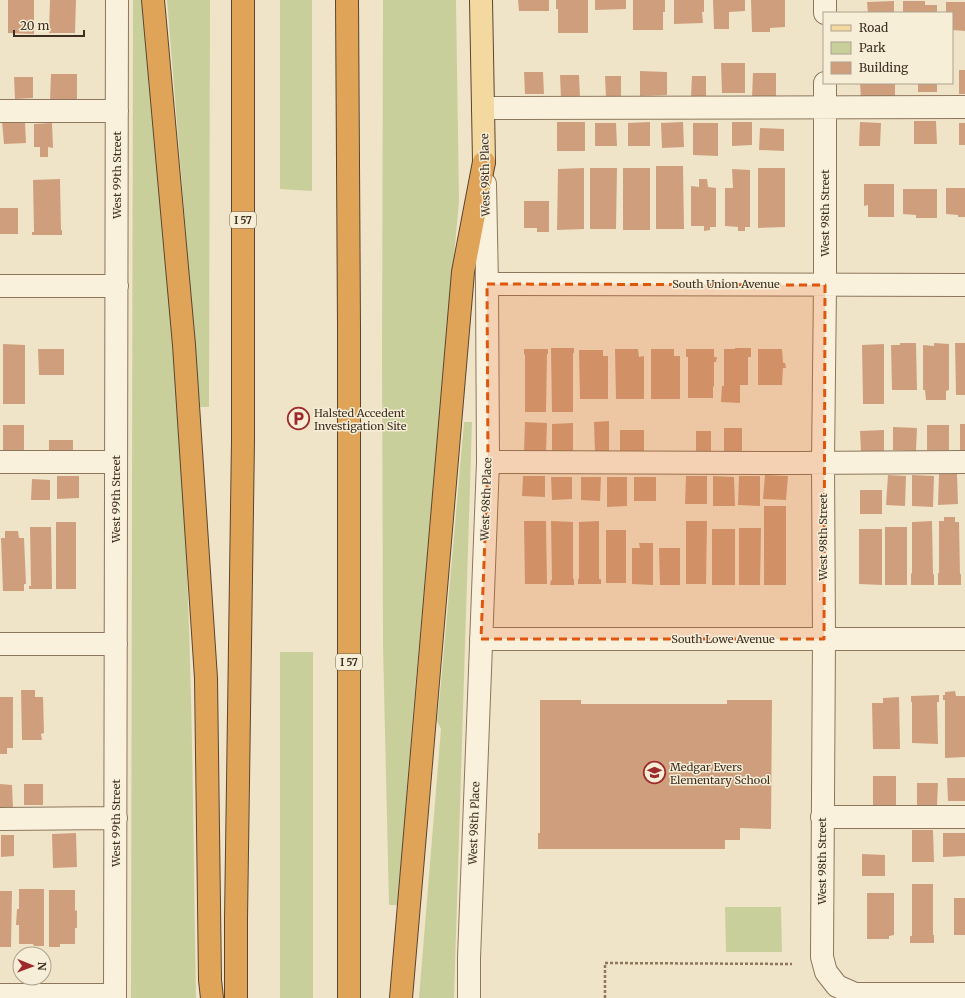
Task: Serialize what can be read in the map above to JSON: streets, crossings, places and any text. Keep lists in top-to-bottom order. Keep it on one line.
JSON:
{"streets":{"highway":["I 57"],"main road":["West 98th Place"],"street":["West 99th Street","West 98th Street","South Union Avenue","South Lowe Avenue"]},"crossings":[["West 98th Place","South Union Avenue"],["West 98th Place","South Lowe Avenue"],["West 98th Street","South Union Avenue"],["West 98th Street","South Lowe Avenue"]],"places":{"parking":["Halsted Accedent Investigation Site"],"school or university":["Medgar Evers Elementary School"]},"legend":["Road","Park","Building"],"scale_bar":"20 m","north":"right"}
